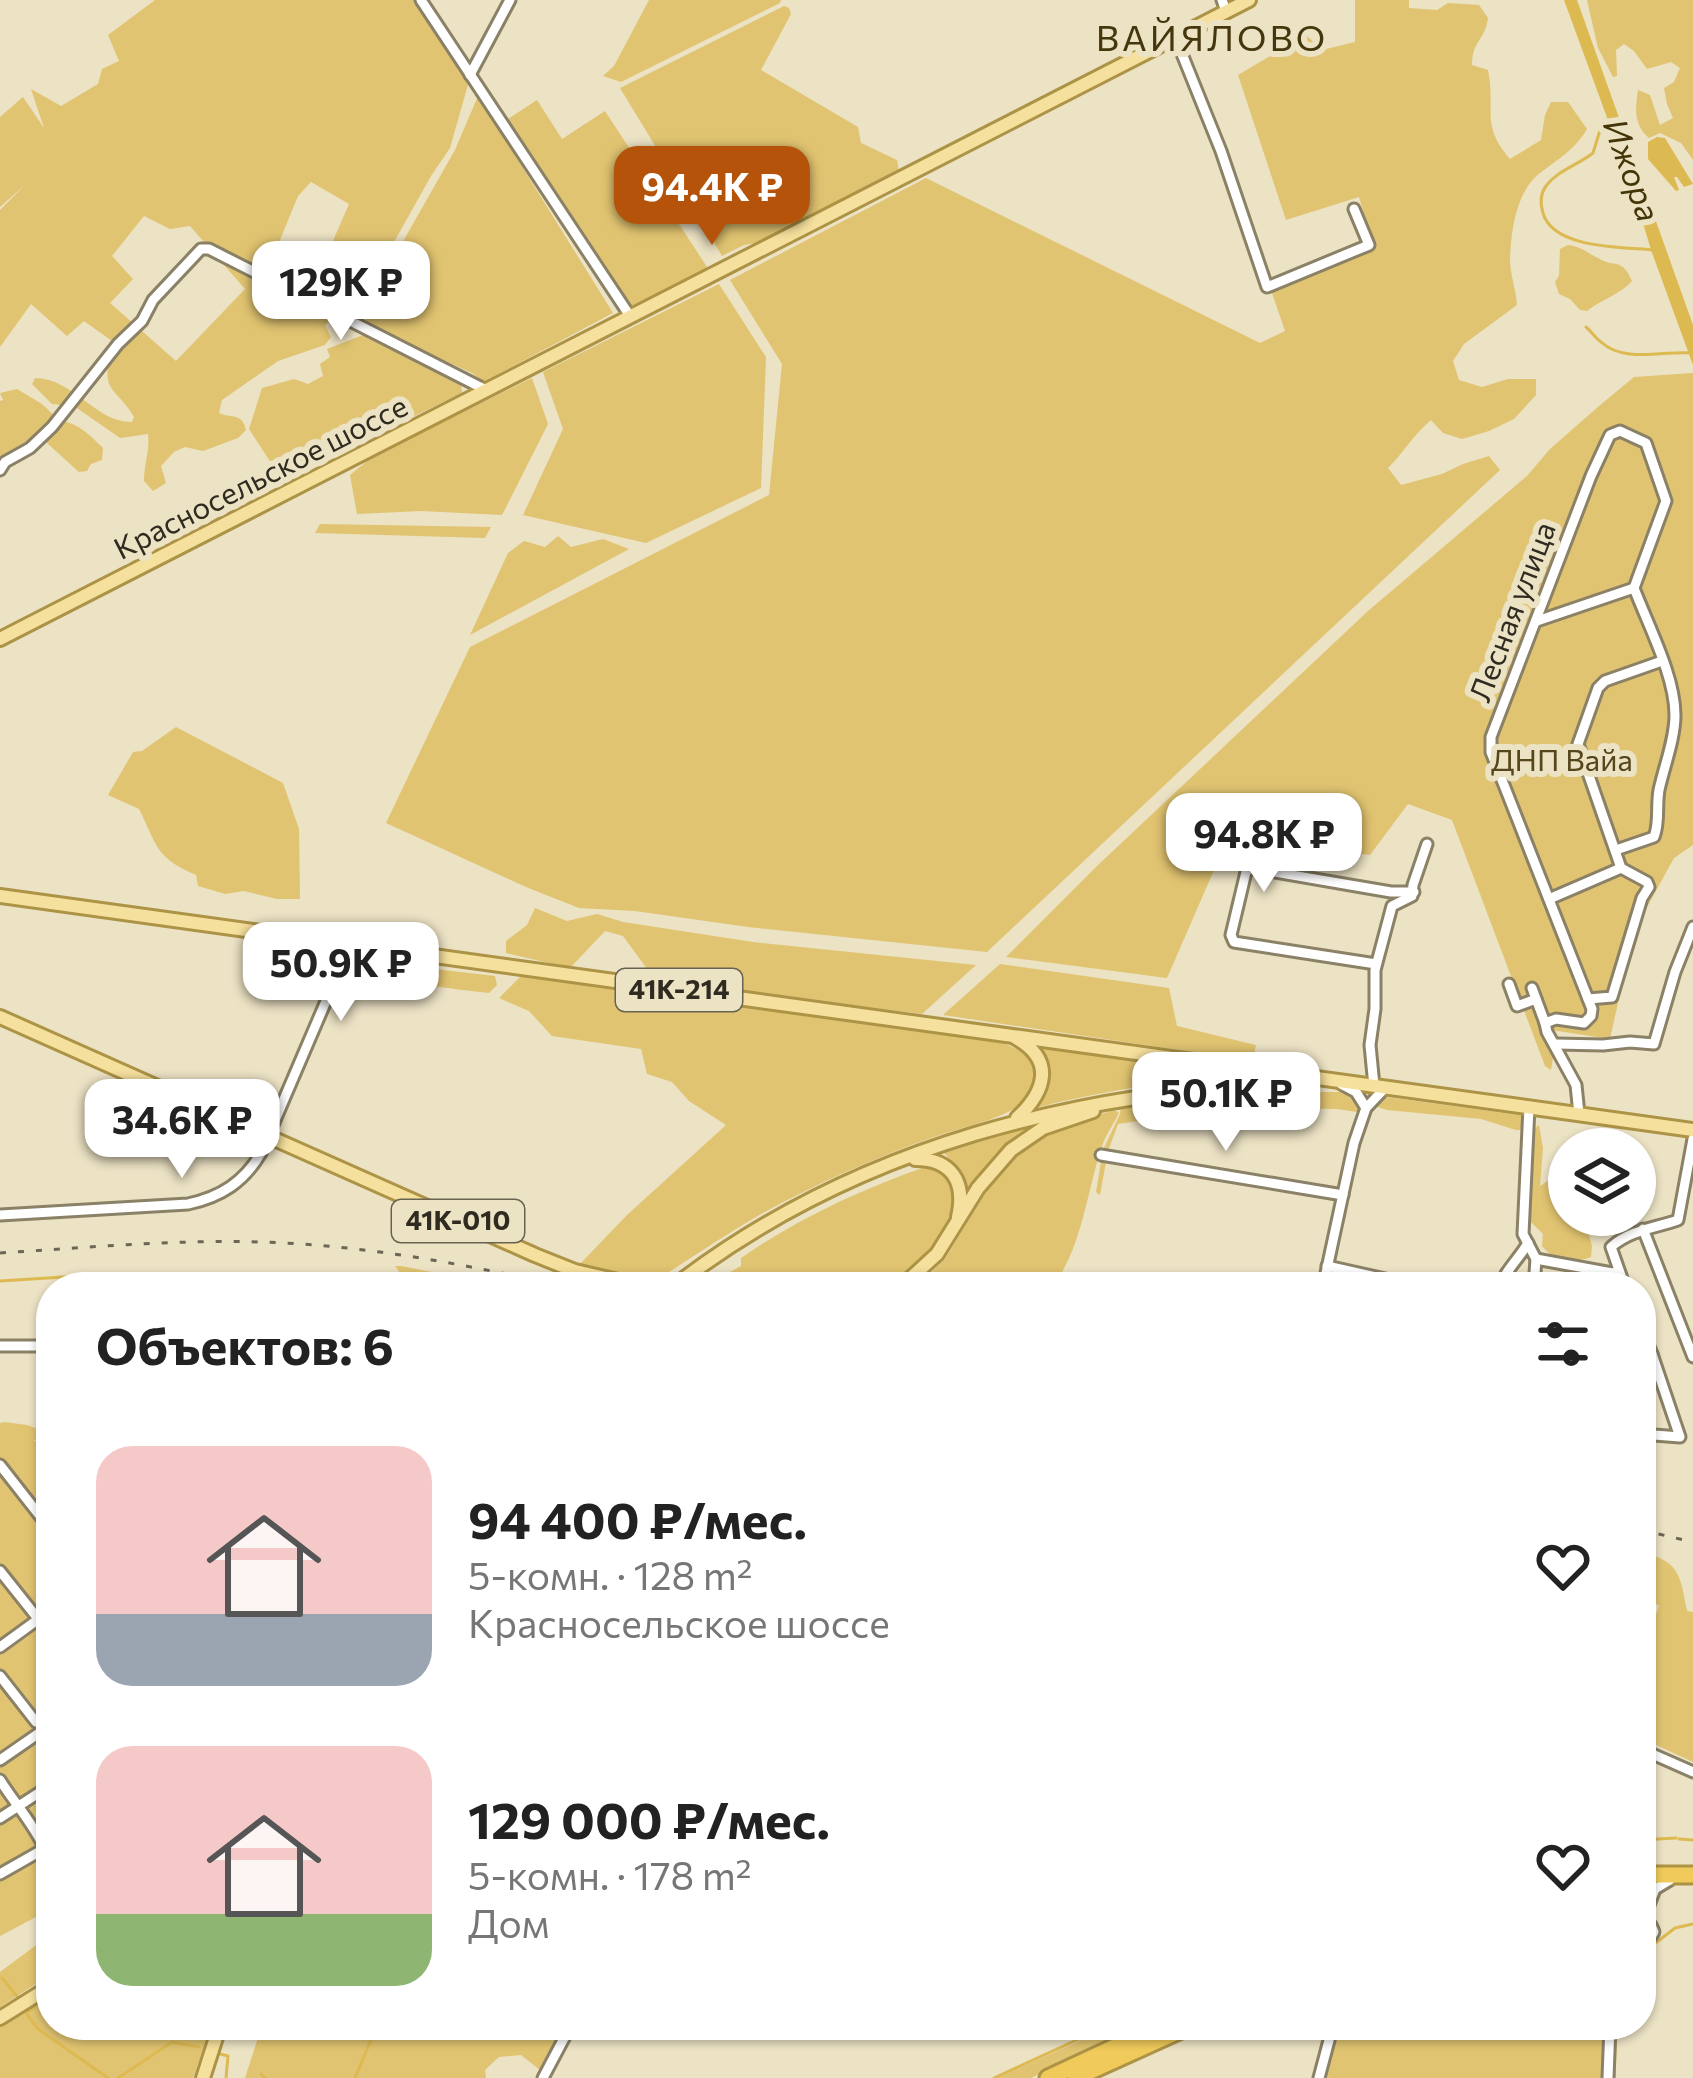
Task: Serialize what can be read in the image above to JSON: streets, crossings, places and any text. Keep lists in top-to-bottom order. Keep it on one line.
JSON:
{"streets":{"main road":["Красносельское шоссе","41К-214","41К-010"],"street":["Лесная улица"]},"districts":["ВАЙЯЛОВО"],"water":["Ижора"],"parks":["ДНП Вайа"],"page":{"price":["94.4K ₽","129K ₽","94.8K ₽","50.9K ₽","50.1K ₽","34.6K ₽"],"heading":"Объектов: 6","list":[{"name":"94 400 ₽/мес.","note":"5-комн. · 128 m² · Красносельское шоссе"},{"name":"129 000 ₽/мес.","note":"5-комн. · 178 m² · Дом"}]}}
